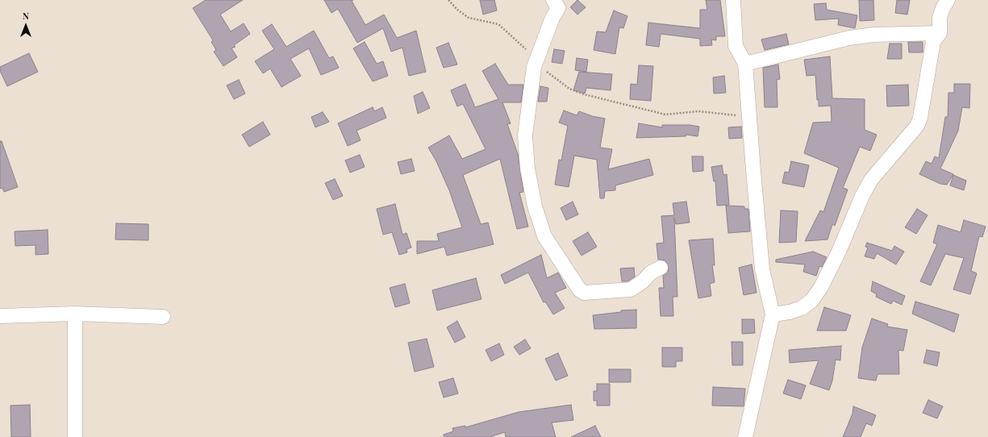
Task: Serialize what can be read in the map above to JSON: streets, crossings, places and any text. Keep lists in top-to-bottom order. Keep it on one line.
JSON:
{"north":"top"}
